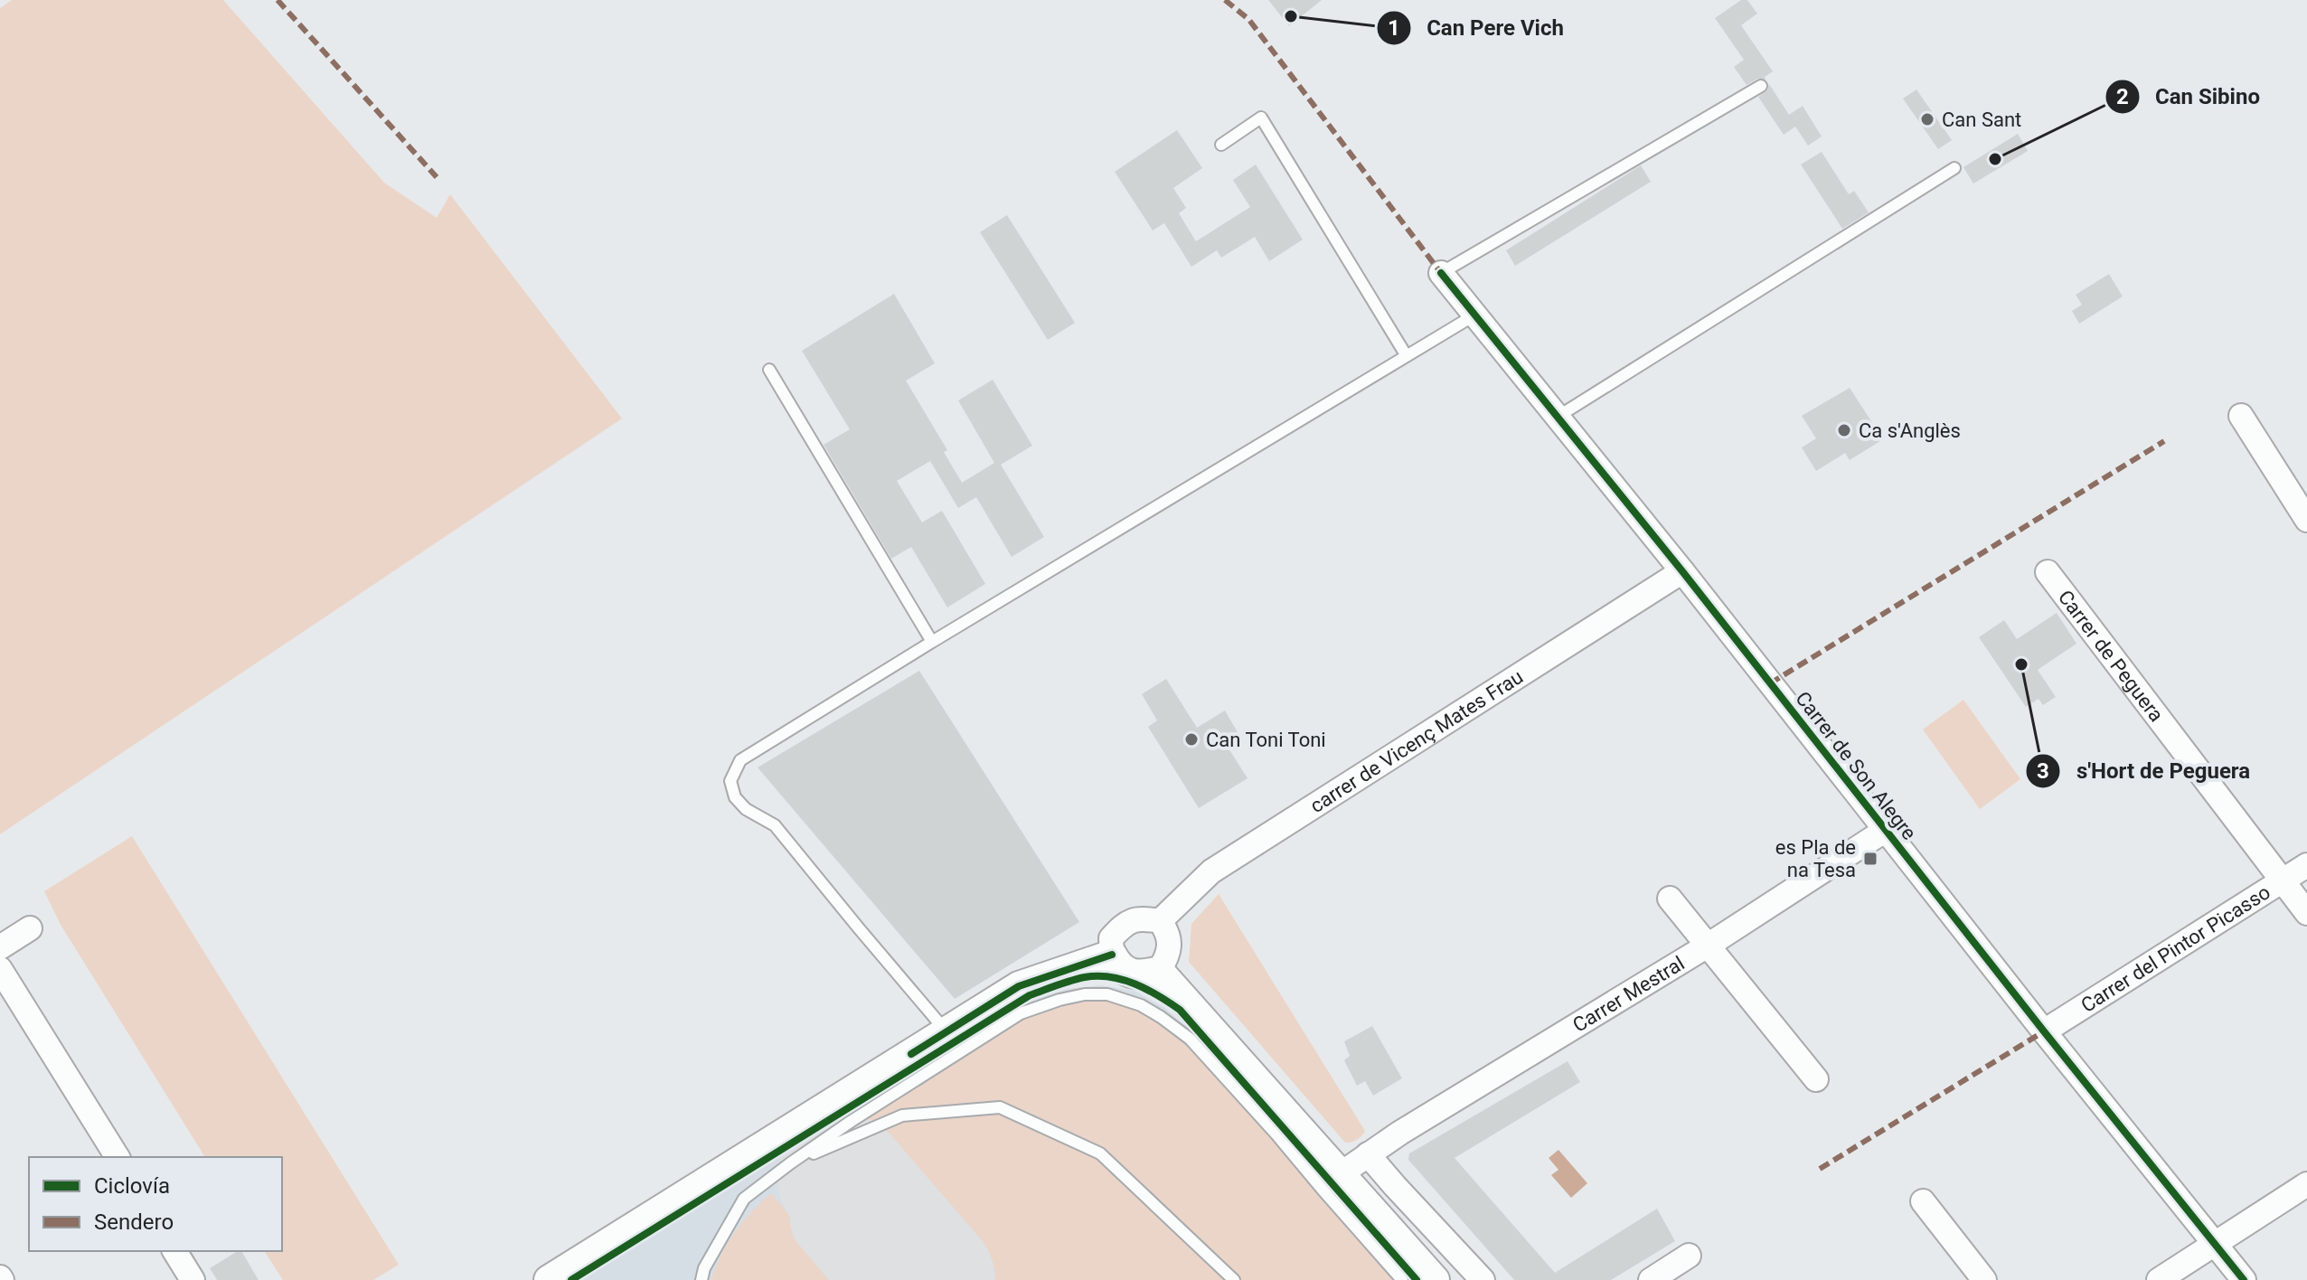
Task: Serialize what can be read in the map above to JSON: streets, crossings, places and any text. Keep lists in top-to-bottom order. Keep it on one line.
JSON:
{"streets":{"street":["Carrer de Peguera","carrer de Vicenç Mates Frau","Carrer de Son Alegre","Carrer del Pintor Picasso","Carrer Mestral"]},"crossings":[["Carrer de Peguera","Carrer del Pintor Picasso"],["carrer de Vicenç Mates Frau","Carrer de Son Alegre"],["Carrer de Son Alegre","Carrer del Pintor Picasso"],["Carrer de Son Alegre","Carrer Mestral"]],"places":{"other":["Can Pere Vich","Can Sant","Can Sibino","Ca s'Anglès","s'Hort de Peguera","Can Toni Toni"],"transit":["es Pla de na Tesa"]},"legend":["Ciclovía","Sendero"]}
